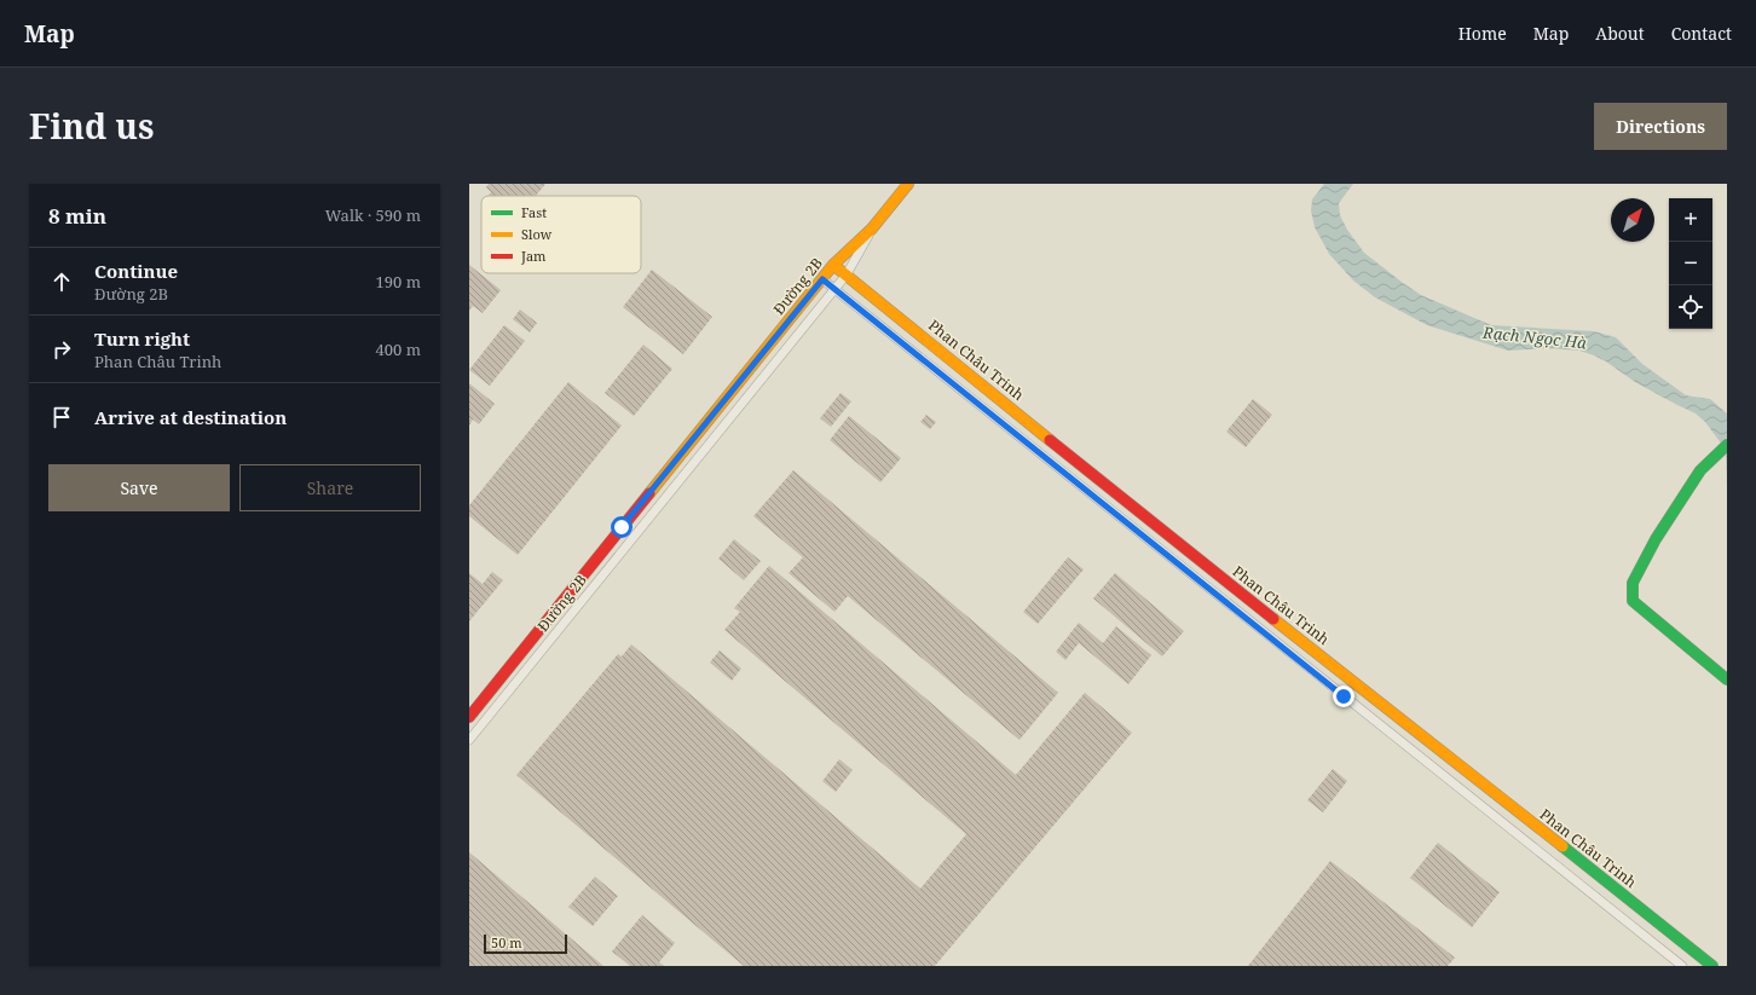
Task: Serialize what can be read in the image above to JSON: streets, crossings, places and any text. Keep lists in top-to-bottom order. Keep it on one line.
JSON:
{"streets":{"street":["Đường 2B","Phan Châu Trinh"]},"crossings":[["Đường 2B","Phan Châu Trinh"]],"water":["Rạch Ngọc Hà"],"legend":["Fast","Slow","Jam"],"scale_bar":"50 m","north":"top right","page":{"header":"Map","nav":["Home","Map","About","Contact"],"title":"Find us","buttons":["Directions",["Save","Share"]],"heading":["8 min","Walk · 590 m"],"map_buttons":["+","−"],"list":[["Continue","Đường 2B","190 m"],["Turn right","Phan Châu Trinh","400 m"],"Arrive at destination"],"scale":"50 m"}}
